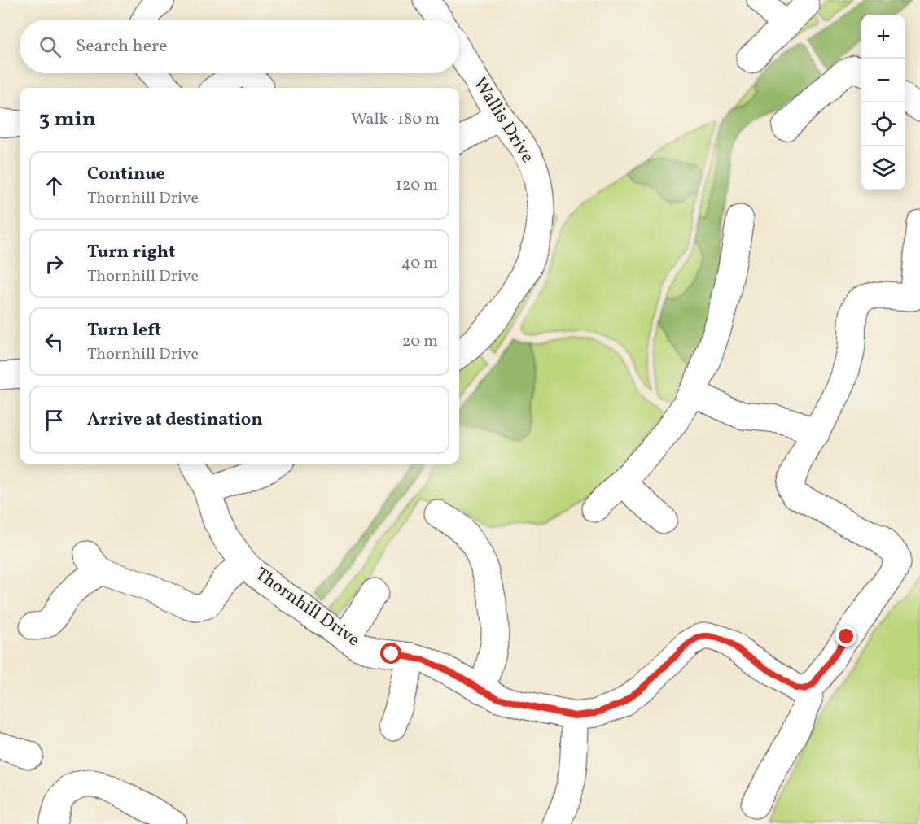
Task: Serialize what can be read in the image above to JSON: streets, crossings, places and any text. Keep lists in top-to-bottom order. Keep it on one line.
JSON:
{"streets":{"street":["Wallis Drive","Thornhill Drive"]},"page":{"map_buttons":["+","−"],"search":"Search here","heading":["3 min","Walk · 180 m"],"list":[["Continue","Thornhill Drive","120 m"],["Turn right","Thornhill Drive","40 m"],["Turn left","Thornhill Drive","20 m"],"Arrive at destination"]}}
